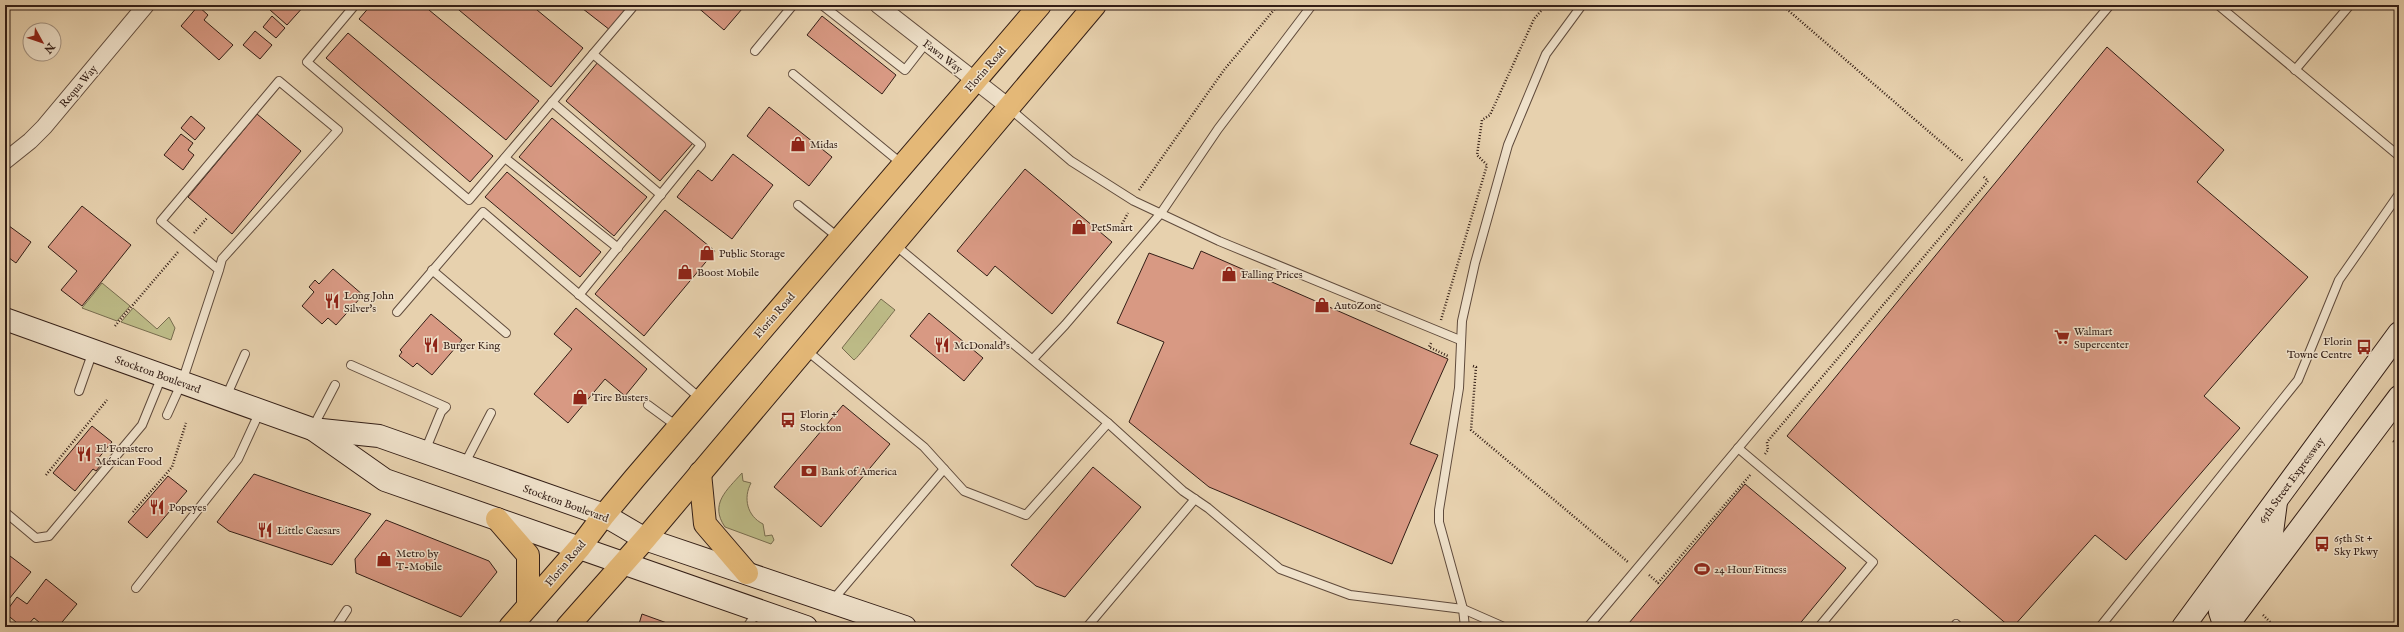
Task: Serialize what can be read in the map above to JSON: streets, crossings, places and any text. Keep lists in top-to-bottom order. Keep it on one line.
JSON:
{"streets":{"main road":["Florin Road","Stockton Boulevard","65th Street Expressway"],"street":["Fawn Way","Requa Way"]},"crossings":[["Fawn Way","Florin Road"],["Florin Road","Stockton Boulevard"]],"places":{"shop":["Midas","PetSmart","Public Storage","Boost Mobile","Falling Prices","AutoZone","Tire Busters","Metro by T-Mobile"],"restaurant":["Long John Silver's","Burger King","McDonald's","El Forastero Méxican Food","Popeyes","Little Caesars"],"supermarket":["Walmart Supercenter"],"bus stop":["Florin Towne Centre","Florin + Stockton","65th St + Sky Pkwy"],"bank":["Bank of America"],"sports":["24 Hour Fitness"]},"north":"bottom right"}
